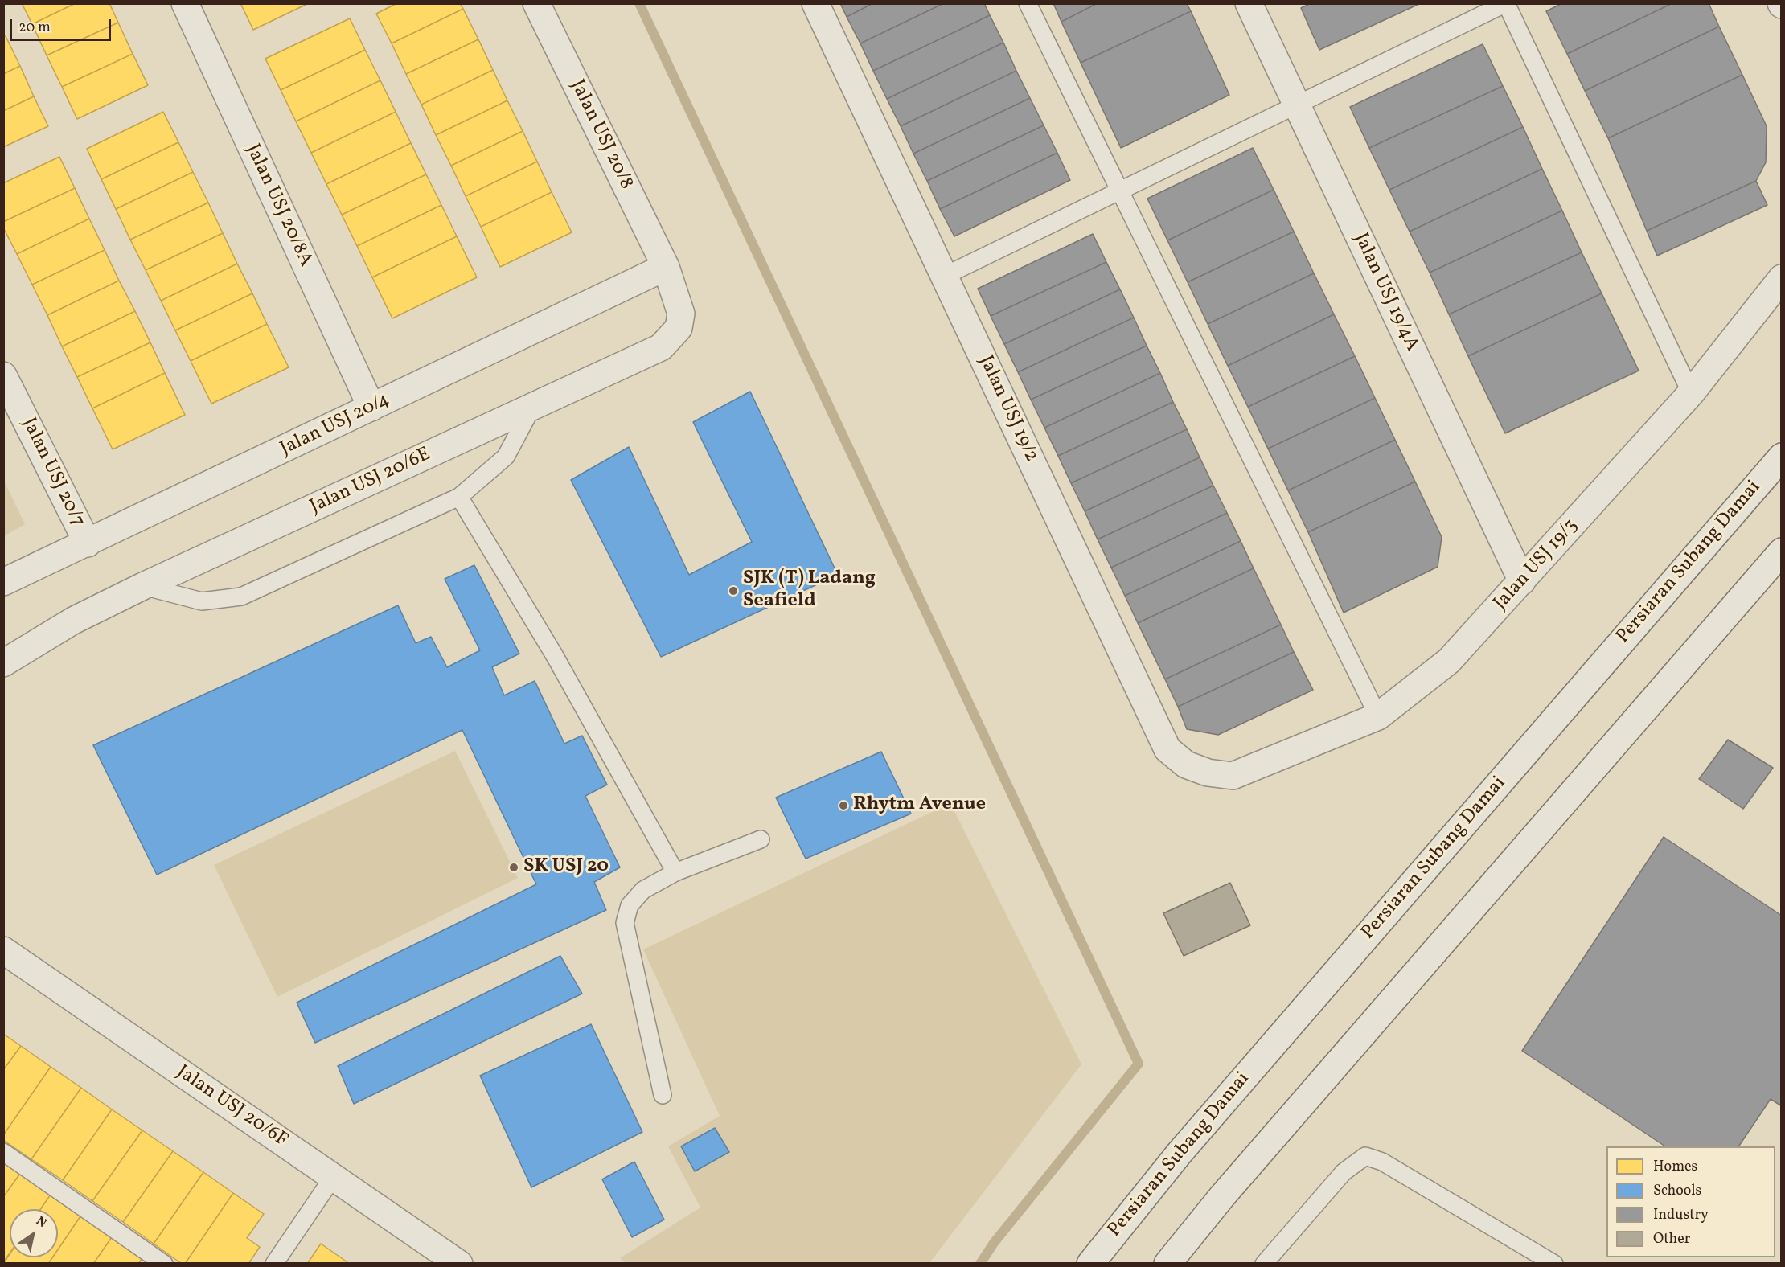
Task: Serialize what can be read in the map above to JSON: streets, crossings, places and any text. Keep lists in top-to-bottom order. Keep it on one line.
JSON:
{"streets":{"street":["Jalan USJ 20/8","Jalan USJ 20/8A","Jalan USJ 19/4A","Jalan USJ 19/2","Jalan USJ 20/4","Jalan USJ 20/7","Jalan USJ 20/6E","Persiaran Subang Damai","Jalan USJ 19/3","Jalan USJ 20/6F"]},"crossings":[["Jalan USJ 20/8","Jalan USJ 20/4"],["Jalan USJ 20/8","Jalan USJ 20/6E"],["Jalan USJ 20/8A","Jalan USJ 20/4"],["Jalan USJ 19/4A","Jalan USJ 19/3"],["Jalan USJ 19/2","Jalan USJ 19/3"],["Jalan USJ 20/4","Jalan USJ 20/7"],["Jalan USJ 20/4","Jalan USJ 20/6E"]],"places":["SJK (T) Ladang Seafield","Rhytm Avenue","SK USJ 20"],"legend":["Homes","Schools","Industry","Other"],"scale_bar":"20 m","north":"top right"}
